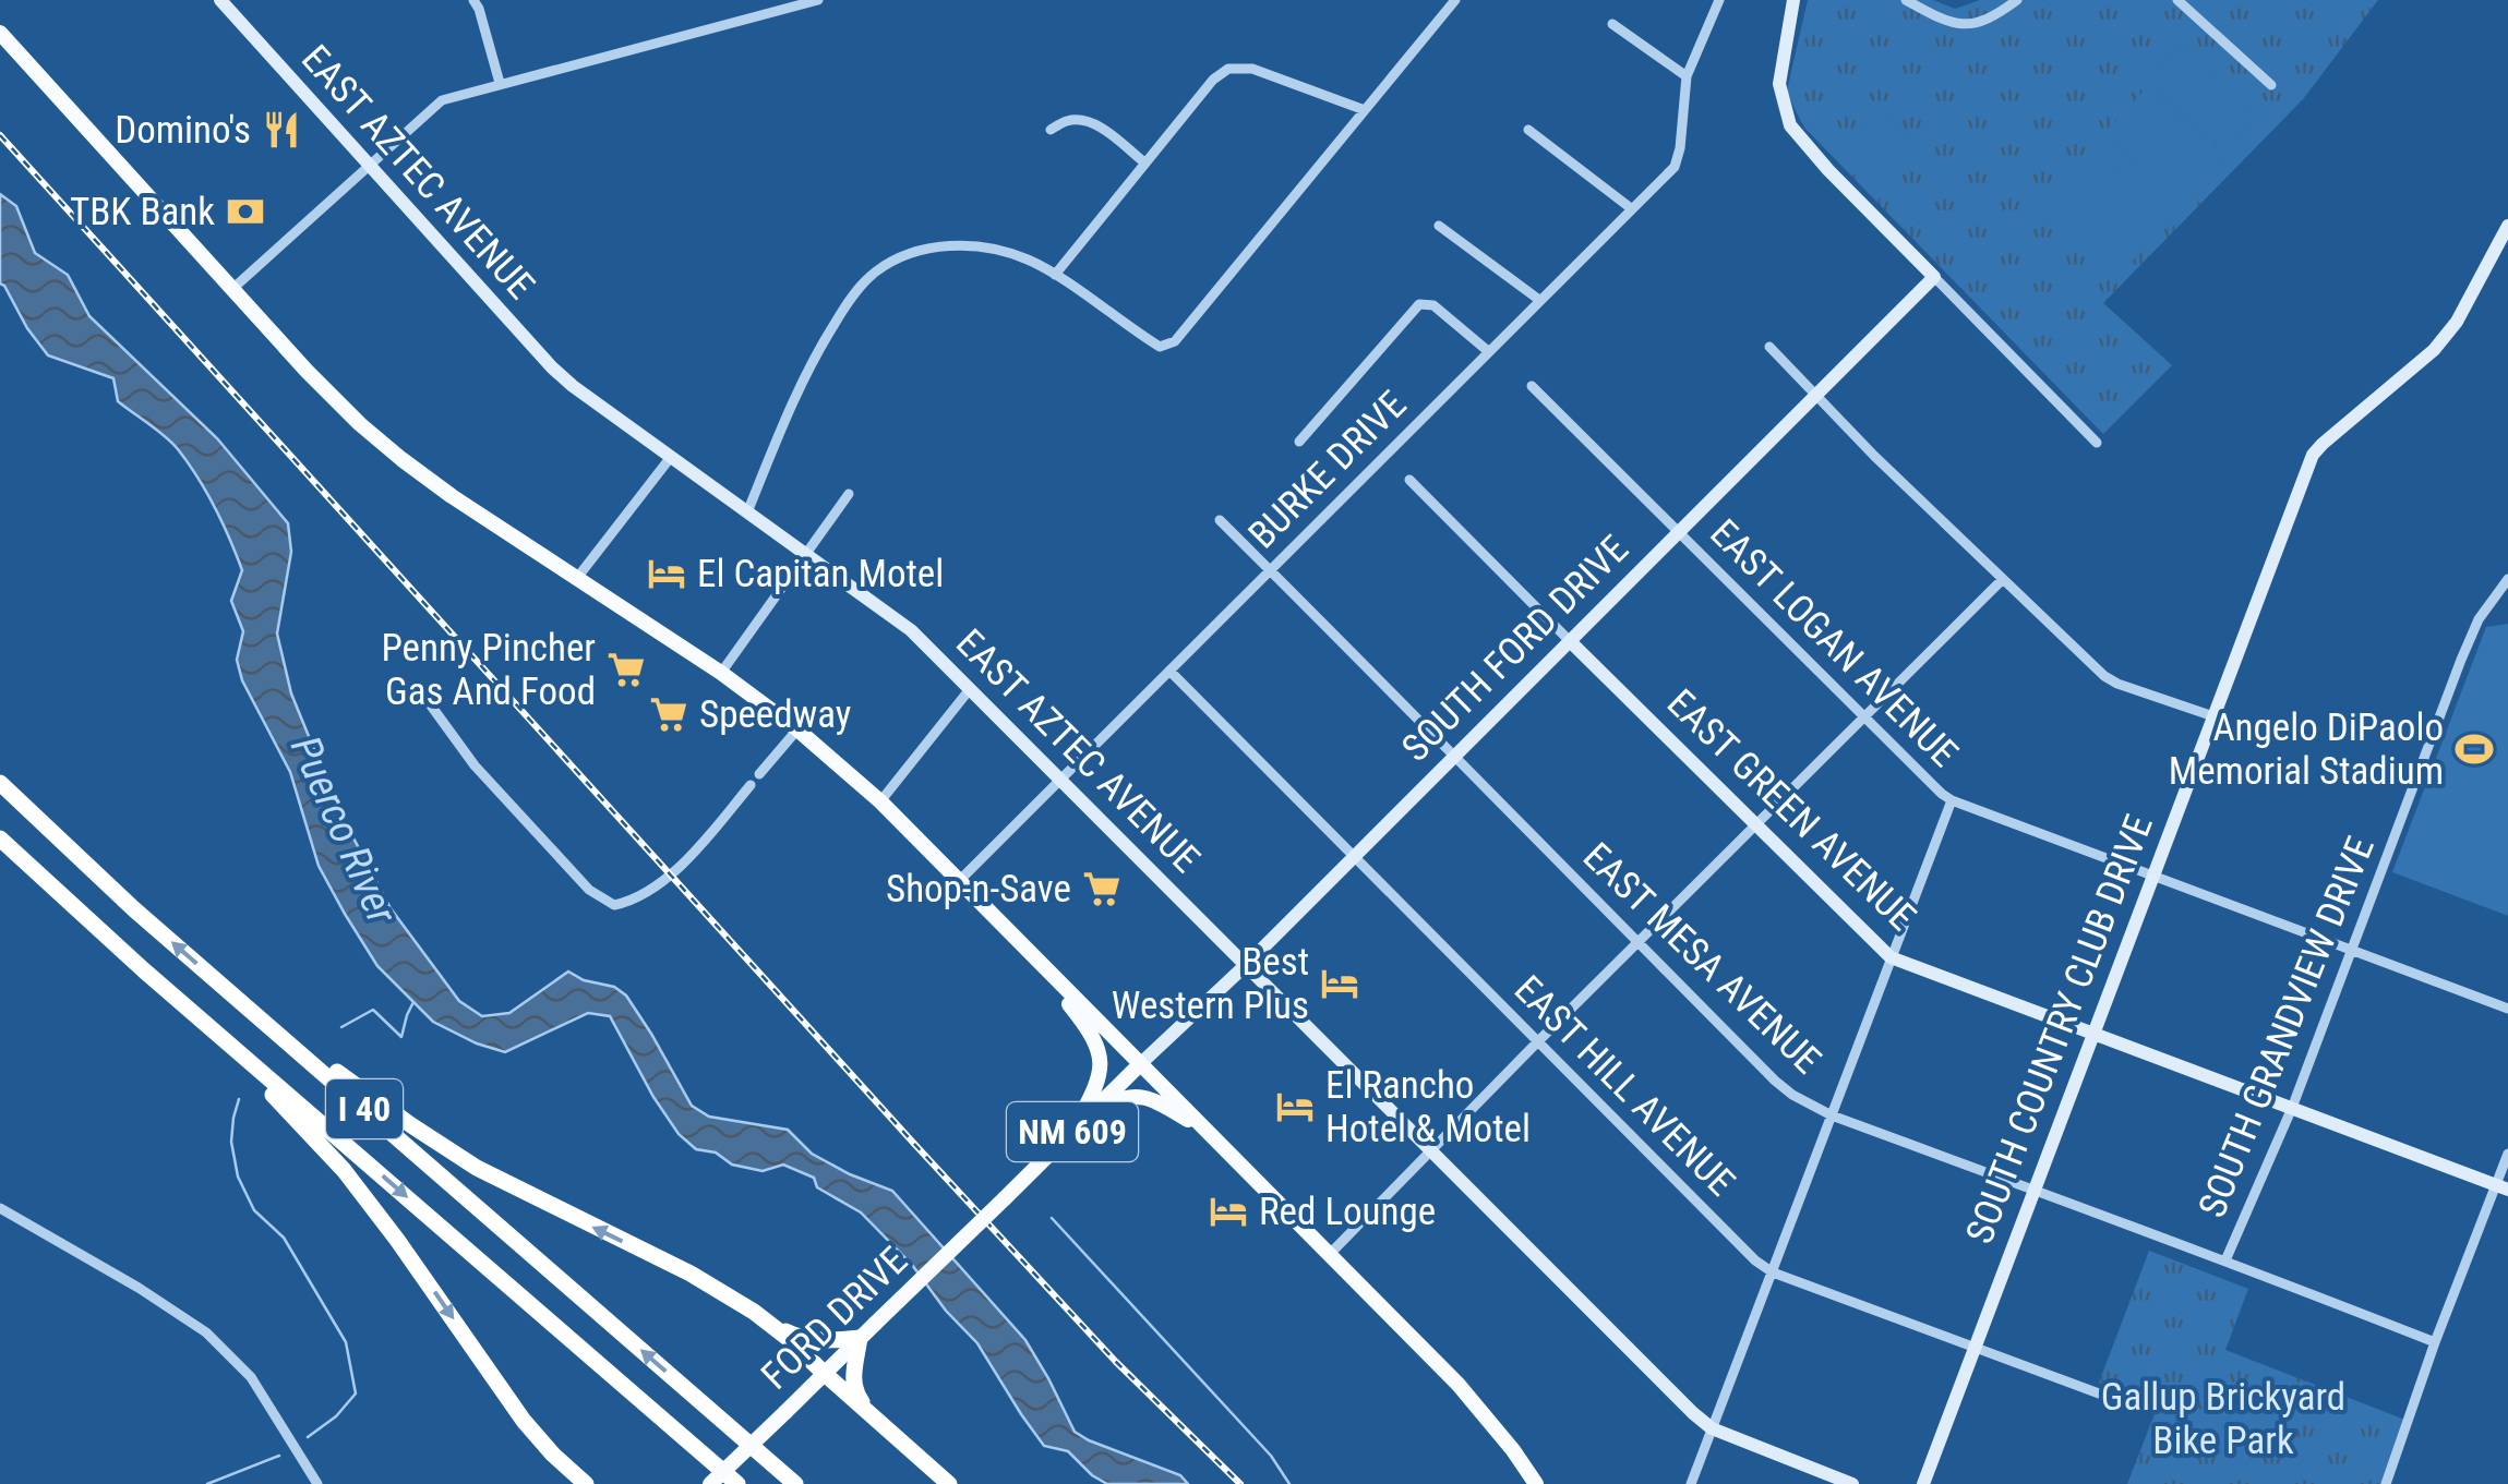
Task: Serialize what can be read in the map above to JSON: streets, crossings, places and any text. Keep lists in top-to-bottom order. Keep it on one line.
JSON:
{"streets":{"highway":["I 40"],"main road":["EAST AZTEC AVENUE","SOUTH FORD DRIVE","EAST GREEN AVENUE","SOUTH COUNTRY CLUB DRIVE","NM 609","FORD DRIVE"],"street":["BURKE DRIVE","EAST LOGAN AVENUE","EAST MESA AVENUE","SOUTH GRANDVIEW DRIVE","EAST HILL AVENUE"]},"crossings":[["EAST AZTEC AVENUE","BURKE DRIVE"],["EAST AZTEC AVENUE","SOUTH FORD DRIVE"],["BURKE DRIVE","EAST MESA AVENUE"],["BURKE DRIVE","EAST HILL AVENUE"],["EAST LOGAN AVENUE","SOUTH FORD DRIVE"],["EAST LOGAN AVENUE","SOUTH GRANDVIEW DRIVE"],["EAST LOGAN AVENUE","SOUTH COUNTRY CLUB DRIVE"],["SOUTH FORD DRIVE","EAST GREEN AVENUE"],["SOUTH FORD DRIVE","EAST MESA AVENUE"],["SOUTH FORD DRIVE","EAST HILL AVENUE"],["SOUTH FORD DRIVE","NM 609"],["EAST GREEN AVENUE","SOUTH GRANDVIEW DRIVE"],["EAST GREEN AVENUE","SOUTH COUNTRY CLUB DRIVE"],["EAST MESA AVENUE","SOUTH GRANDVIEW DRIVE"],["EAST MESA AVENUE","SOUTH COUNTRY CLUB DRIVE"],["SOUTH COUNTRY CLUB DRIVE","EAST HILL AVENUE"],["NM 609","FORD DRIVE"]],"water":["Puerco River"],"parks":["Gallup Brickyard Bike Park"],"places":{"restaurant":["Domino's"],"bank":["TBK Bank"],"hotel":["El Capitan Motel","Best Western Plus","El Rancho Hotel & Motel","Red Lounge"],"supermarket":["Penny Pincher Gas And Food","Speedway","Shop-n-Save"],"sports":["Angelo DiPaolo Memorial Stadium"]}}
